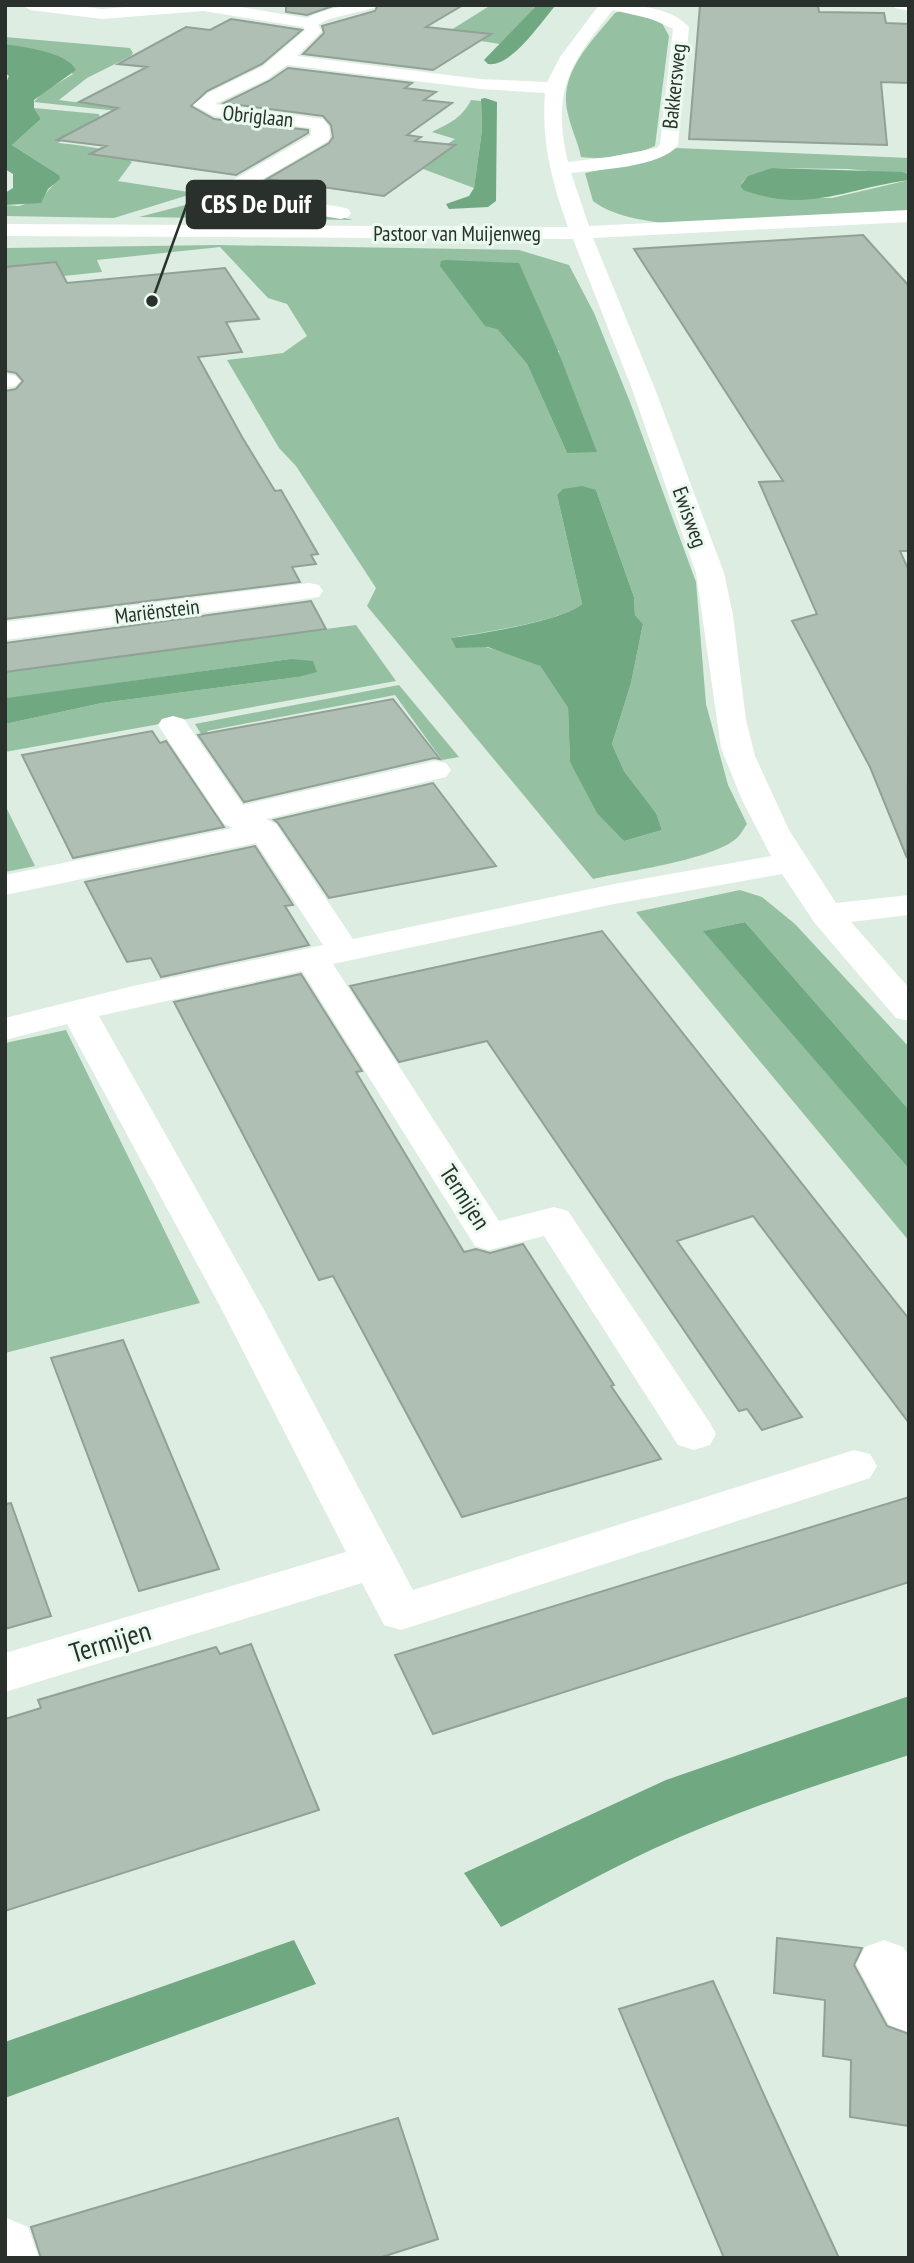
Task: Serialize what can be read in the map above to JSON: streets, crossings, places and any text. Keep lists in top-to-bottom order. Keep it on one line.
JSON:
{"streets":{"street":["Bakkersweg","Obriglaan","Pastoor van Muijenweg","Ewisweg","Mariënstein","Termijen"]},"crossings":[["Bakkersweg","Ewisweg"],["Pastoor van Muijenweg","Ewisweg"]],"places":["CBS De Duif"]}
